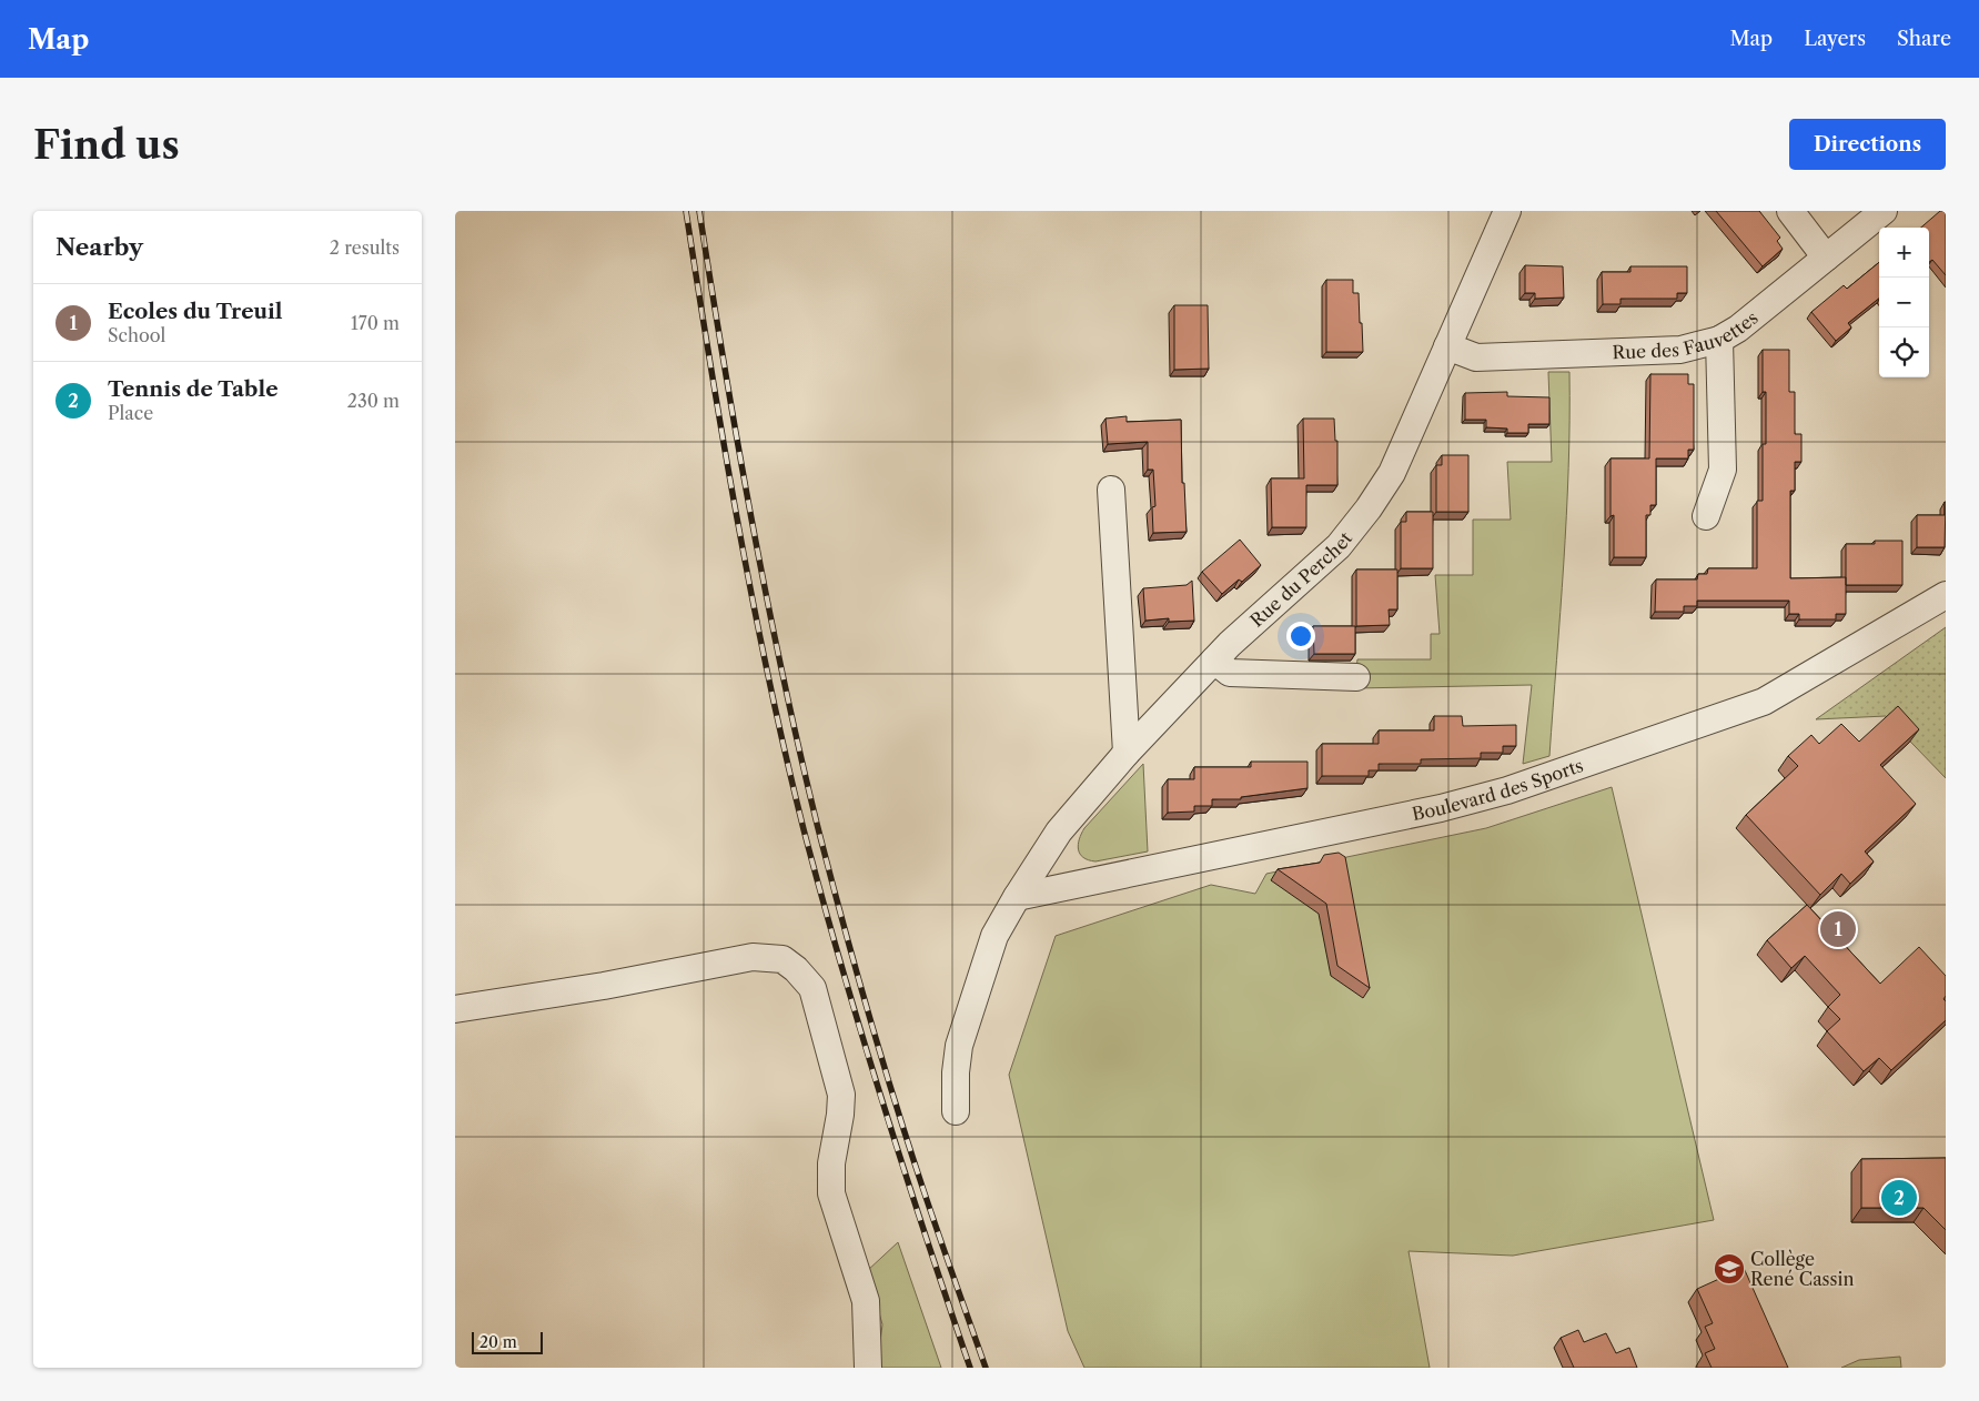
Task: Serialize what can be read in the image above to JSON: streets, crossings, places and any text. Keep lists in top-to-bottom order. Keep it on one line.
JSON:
{"streets":{"street":["Rue des Fauvettes","Rue du Perchet","Boulevard des Sports"]},"crossings":[["Rue des Fauvettes","Rue du Perchet"],["Rue du Perchet","Boulevard des Sports"]],"places":{"school or university":["Collège René Cassin"]},"scale_bar":"20 m","page":{"header":"Map","nav":["Map","Layers","Share"],"buttons":"Directions","title":"Find us","heading":["Nearby","2 results"],"map_buttons":["+","−"],"list":[{"mark":"1","name":"Ecoles du Treuil","note":"School","value":"170 m"},{"mark":"2","name":"Tennis de Table","note":"Place","value":"230 m"}],"pins":["1","2"],"scale":"20 m"}}
